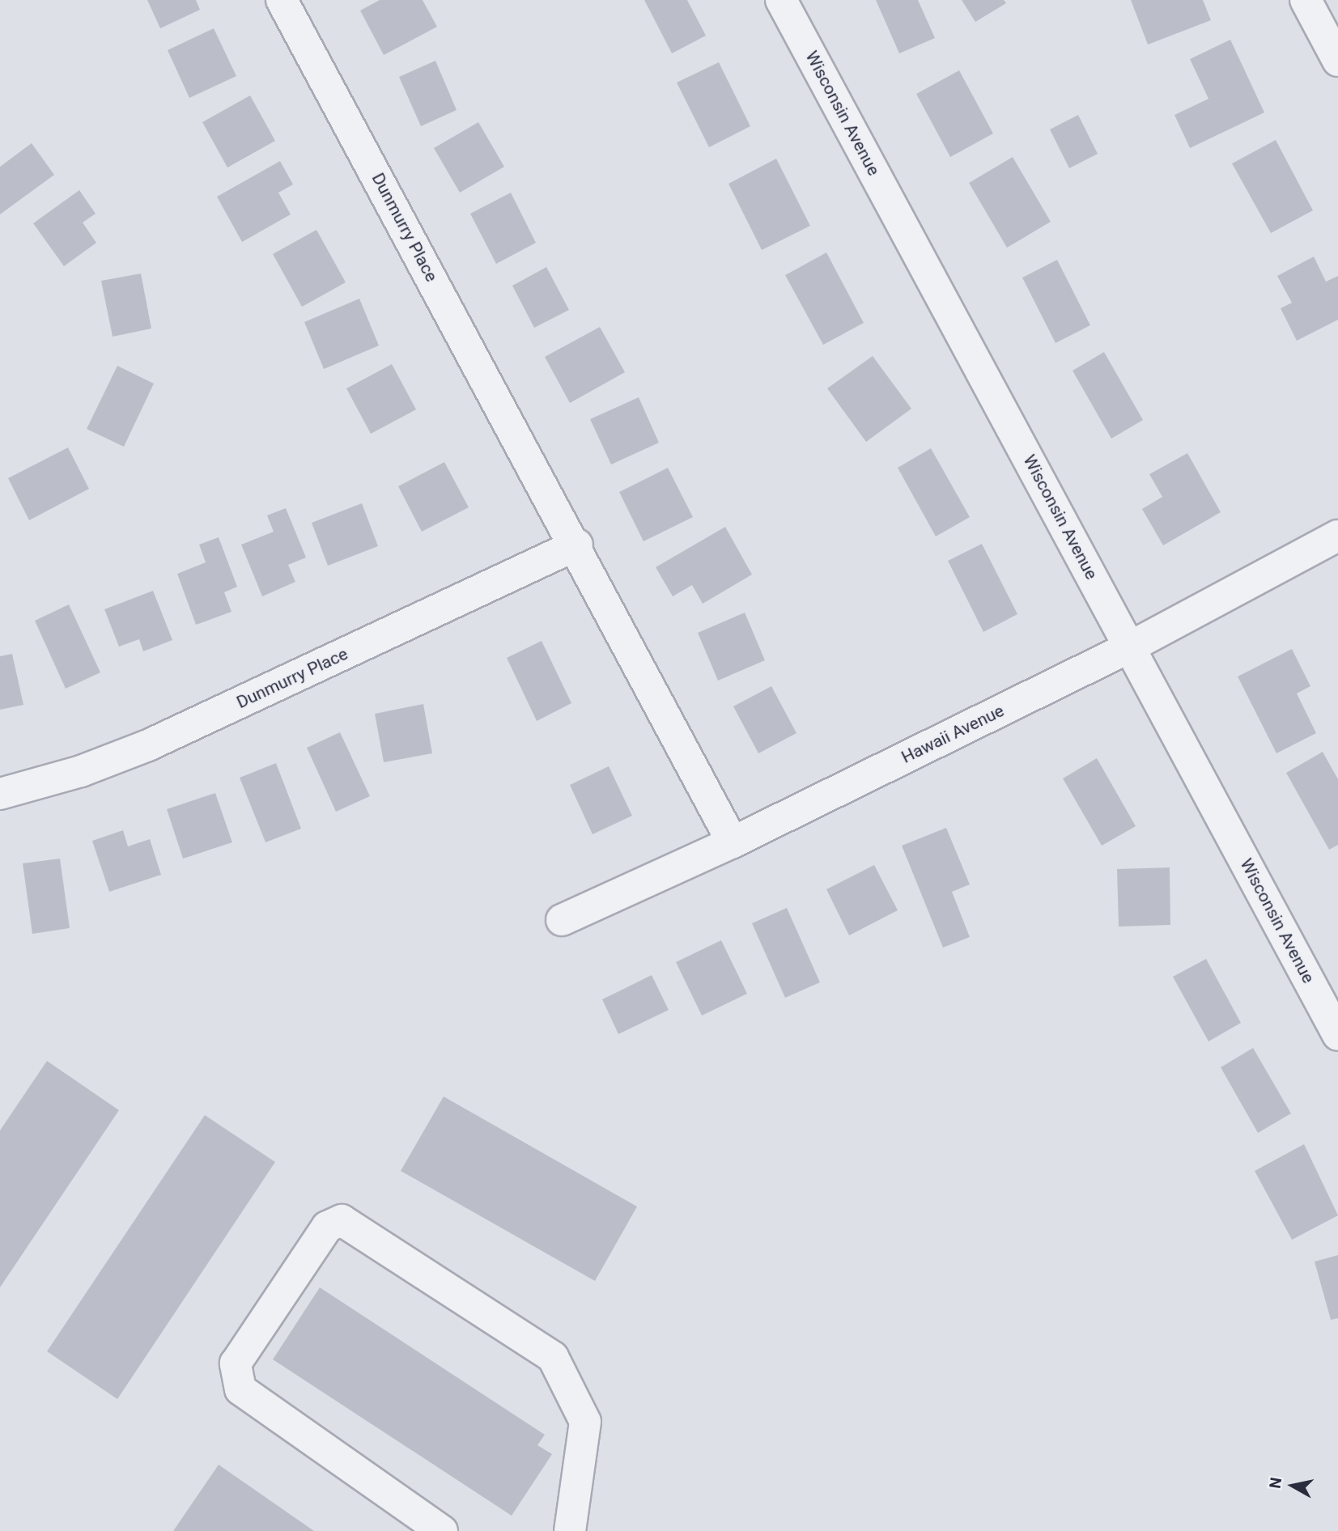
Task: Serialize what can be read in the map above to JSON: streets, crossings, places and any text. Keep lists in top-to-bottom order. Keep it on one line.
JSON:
{"streets":{"street":["Wisconsin Avenue","Dunmurry Place","Hawaii Avenue"]},"crossings":[["Wisconsin Avenue","Hawaii Avenue"],["Dunmurry Place","Hawaii Avenue"]],"north":"left"}
